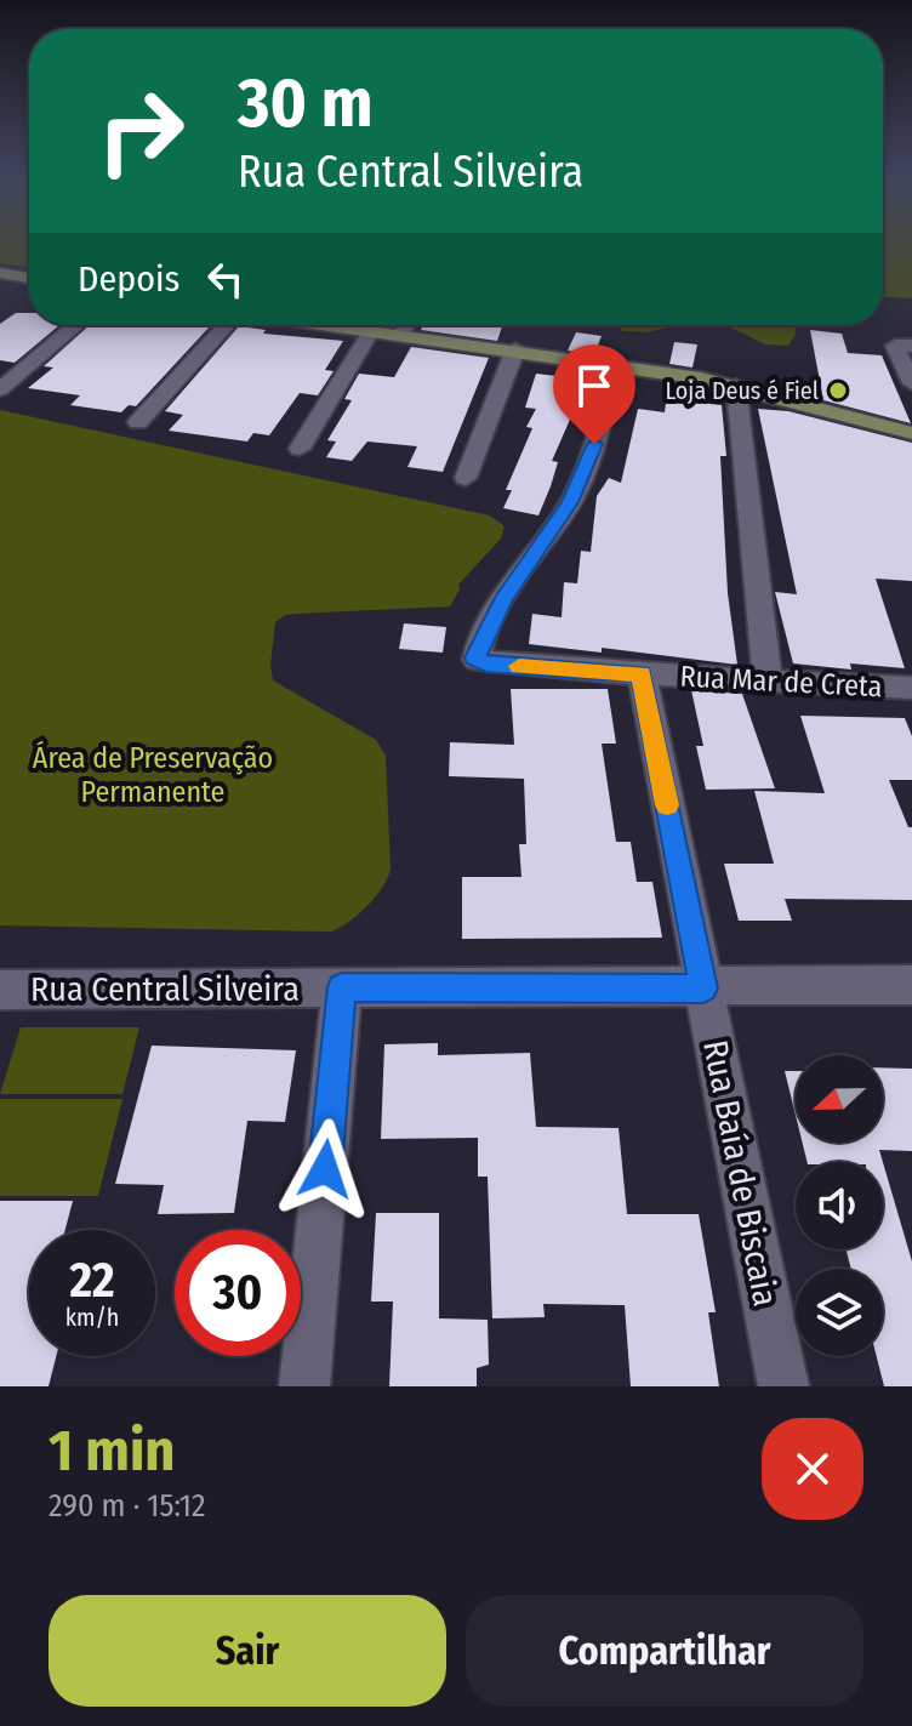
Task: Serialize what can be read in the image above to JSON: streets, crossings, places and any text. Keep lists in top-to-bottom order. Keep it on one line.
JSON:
{"streets":{"street":["Rua Mar de Creta","Rua Central Silveira","Rua Baía de Biscaia"]},"crossings":[["Rua Mar de Creta","Rua Baía de Biscaia"],["Rua Central Silveira","Rua Baía de Biscaia"]],"parks":["Área de Preservação Permanente"],"places":["Loja Deus é Fiel"],"north":"left","page":{"turn":["30 m","Rua Central Silveira"],"then":"Depois","speed":"22 km/h","limit":"30","heading":["1 min","290 m · 15:12"],"buttons":["Sair","Compartilhar"]}}
